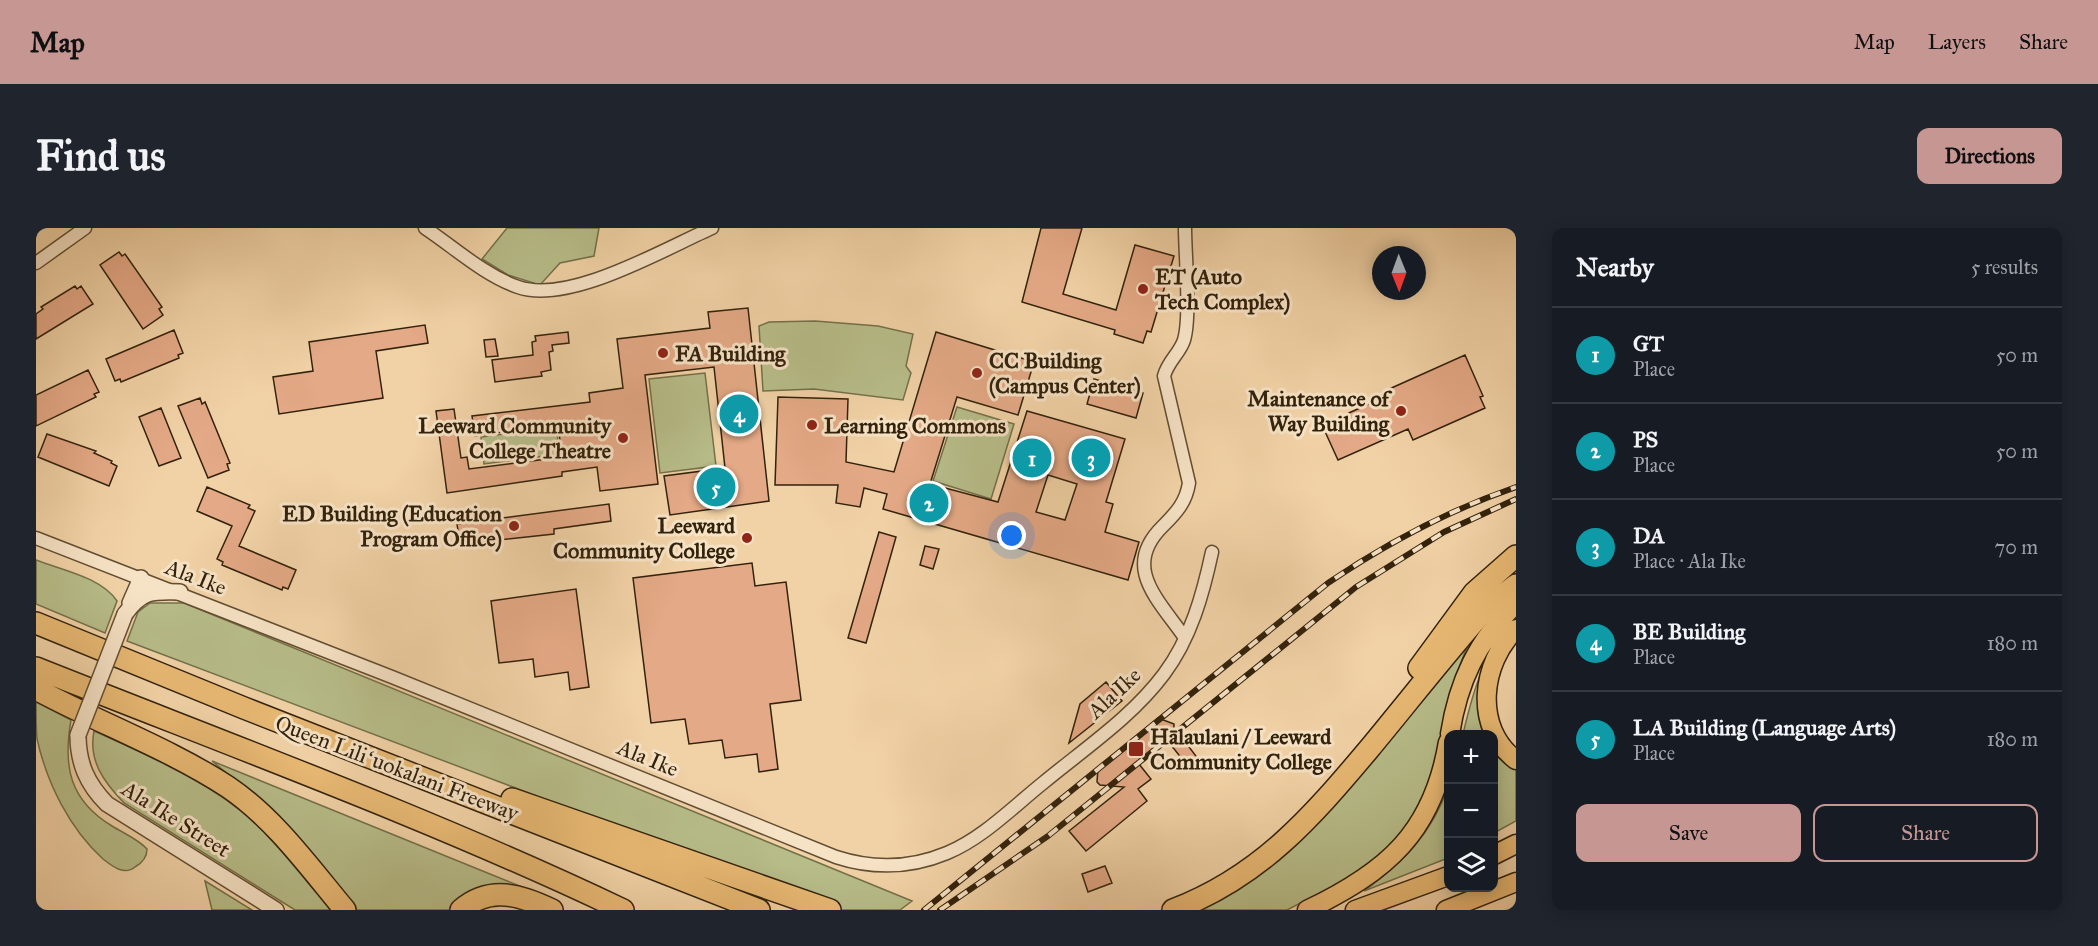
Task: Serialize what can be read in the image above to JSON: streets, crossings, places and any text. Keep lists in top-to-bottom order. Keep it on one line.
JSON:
{"streets":{"highway":["Queen Liliʻuokalani Freeway"],"street":["Ala Ike","Ala Ike Street"]},"crossings":[["Ala Ike","Ala Ike Street"]],"places":{"other":["ET (Auto Tech Complex)","FA Building","CC Building (Campus Center)","Maintenance of Way Building","Learning Commons","Leeward Community College Theatre","ED Building (Education Program Office)","Leeward Community College"],"transit":["Hālaulani / Leeward Community College"]},"north":"bottom","page":{"header":"Map","nav":["Map","Layers","Share"],"buttons":["Directions",["Save","Share"]],"title":"Find us","heading":["Nearby","5 results"],"list":[{"mark":"1","name":"GT","note":"Place","value":"50 m"},{"mark":"2","name":"PS","note":"Place","value":"50 m"},{"mark":"3","name":"DA","note":"Place · Ala Ike","value":"70 m"},{"mark":"4","name":"BE Building","note":"Place","value":"180 m"},{"mark":"5","name":"LA Building (Language Arts)","note":"Place","value":"180 m"}],"pins":["4","1","3","5","2"],"map_buttons":["+","−"]}}
